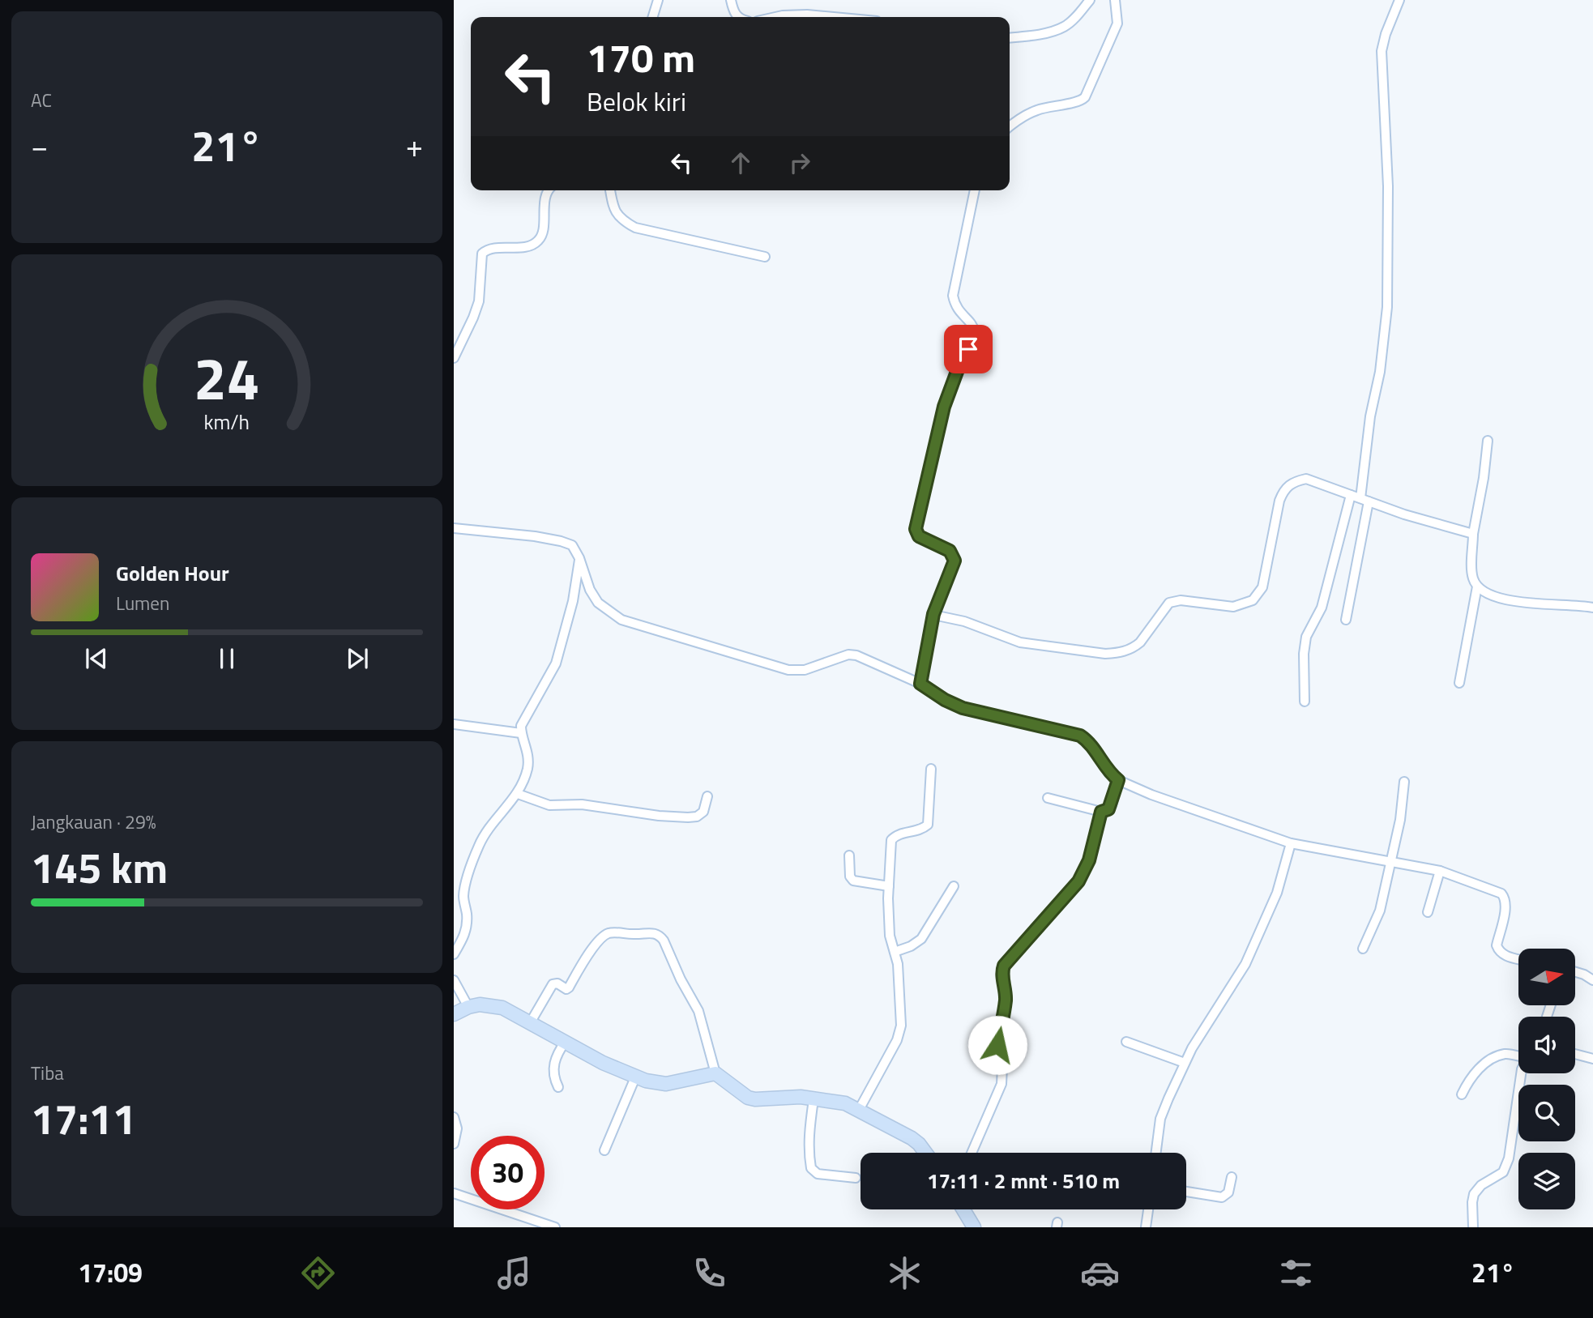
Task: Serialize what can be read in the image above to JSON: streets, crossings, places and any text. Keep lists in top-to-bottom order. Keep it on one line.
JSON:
{"north":"right","page":{"tile":["AC",["Jangkauan · 29%","145 km"],["Tiba","17:11"]],"turn":["170 m","Belok kiri"],"heat":["−","21°","+"],"song":["Golden Hour","Lumen"],"limit":"30","trip":"17:11 · 2 mnt · 510 m","tabs":["17:09","21°"],"gauge":["24","km/h"]}}
